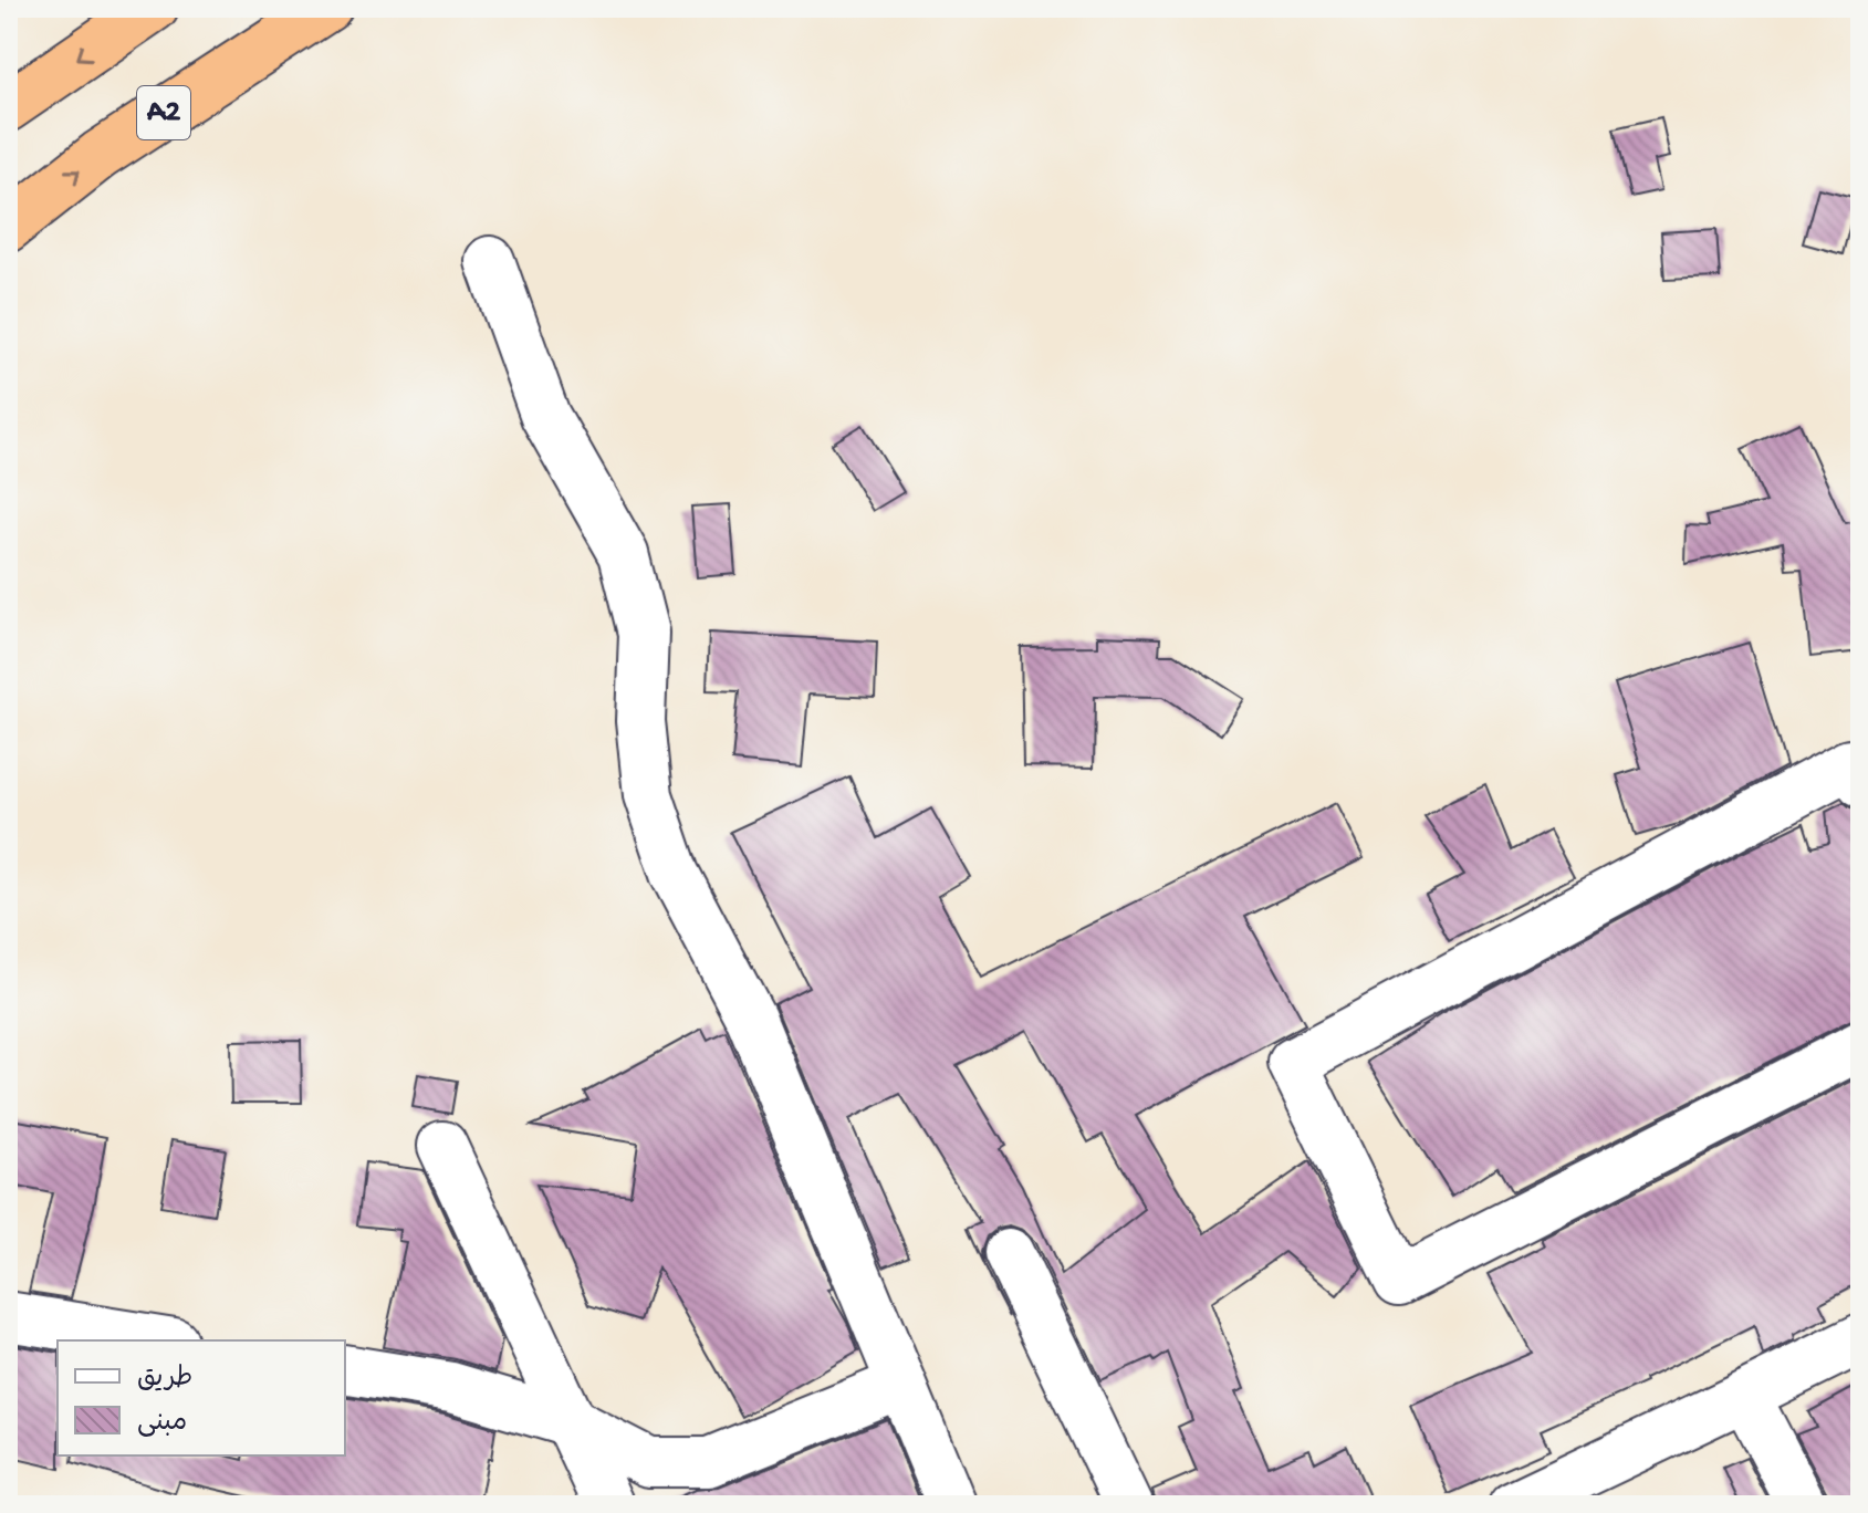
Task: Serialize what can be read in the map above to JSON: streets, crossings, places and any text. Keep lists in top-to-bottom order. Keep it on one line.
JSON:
{"streets":{"highway":["A2"]},"legend":["طريق","مبنى"]}
